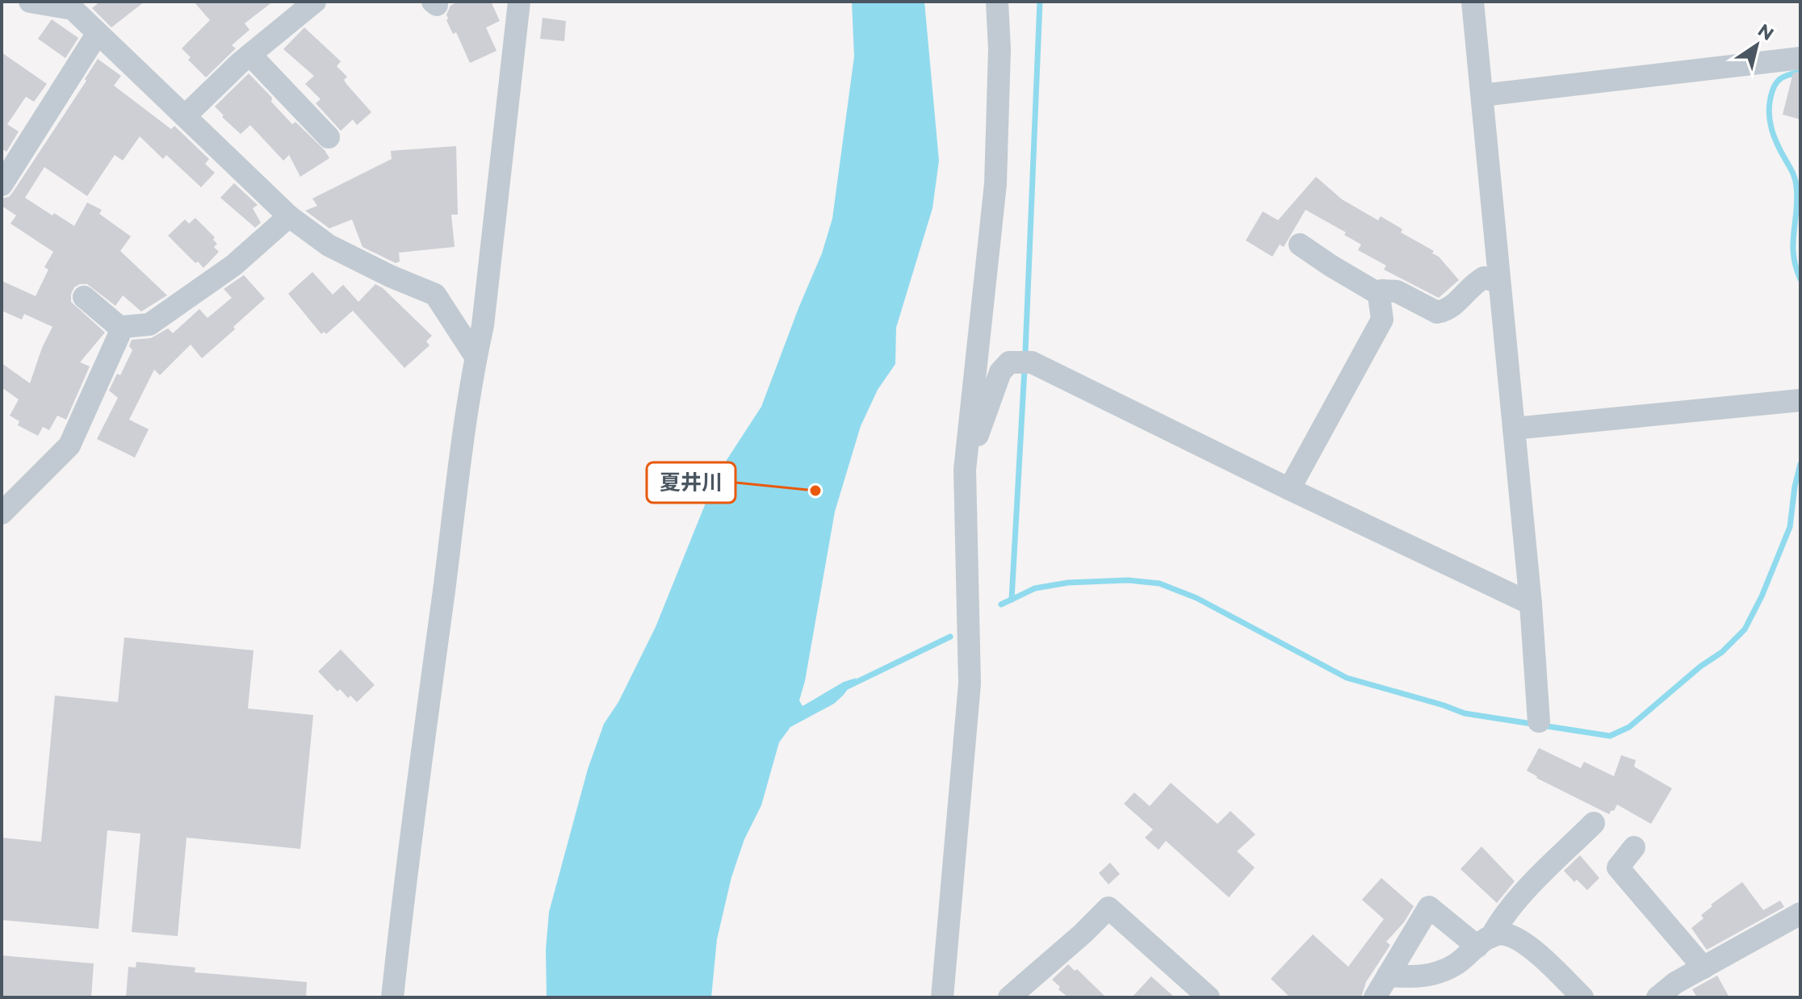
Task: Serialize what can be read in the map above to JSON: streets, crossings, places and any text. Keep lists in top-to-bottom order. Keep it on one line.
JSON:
{"places":["夏井川"],"north":"top right"}
